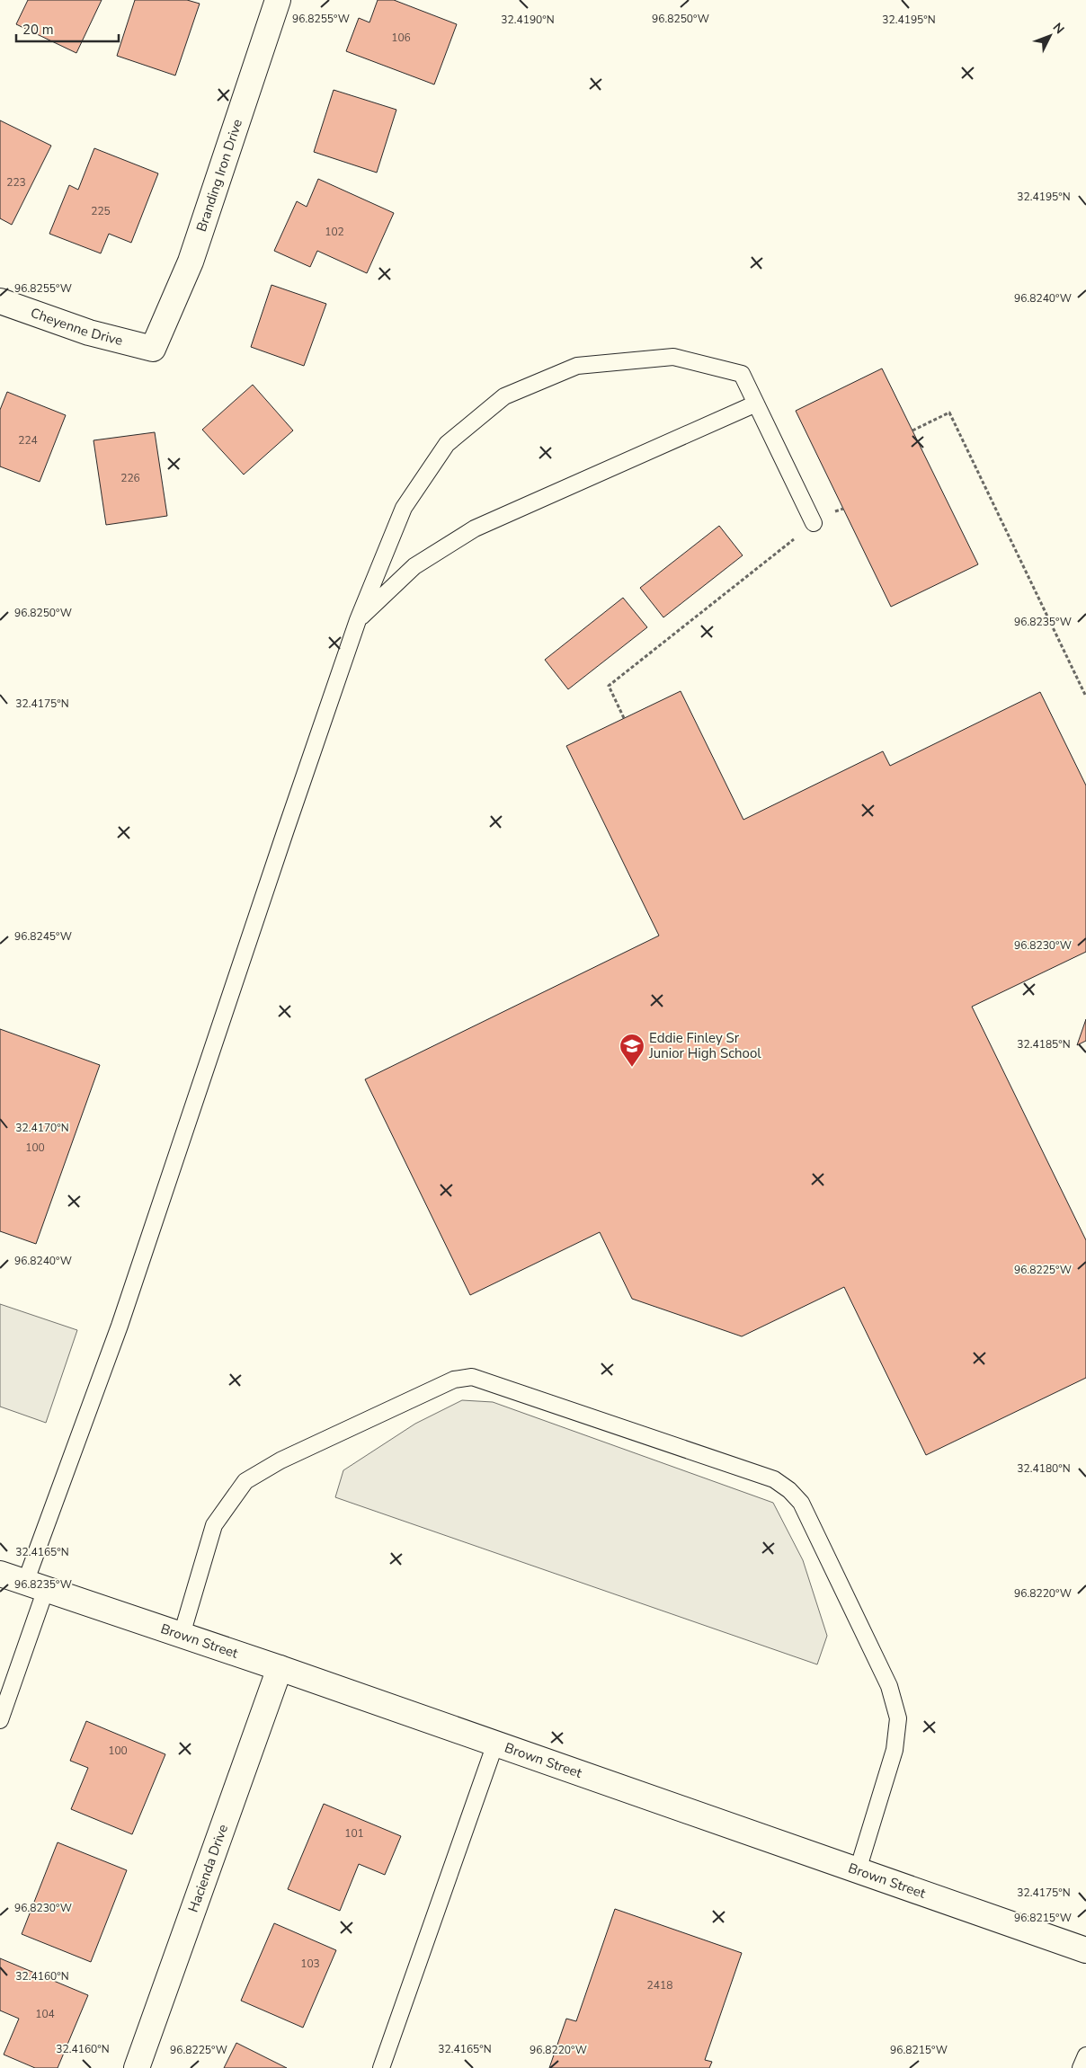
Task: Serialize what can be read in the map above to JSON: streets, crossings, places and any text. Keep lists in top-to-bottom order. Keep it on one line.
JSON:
{"streets":{"main road":["Branding Iron Drive","Cheyenne Drive","Brown Street","Hacienda Drive"]},"crossings":[["Branding Iron Drive","Cheyenne Drive"],["Brown Street","Hacienda Drive"]],"places":{"school or university":["Eddie Finley Sr Junior High School"]},"house_numbers":["106","223","225","102","224","226","100","100","101","103","2418","104"],"scale_bar":"20 m","north":"top right","coordinates":["96.8255°W","96.8250°W","32.4190°N","32.4195°N","96.8240°W","96.8235°W","32.4175°N","96.8245°W","96.8230°W","32.4185°N","32.4170°N","96.8225°W","32.4180°N","32.4165°N","96.8220°W","96.8215°W","32.4160°N"]}
